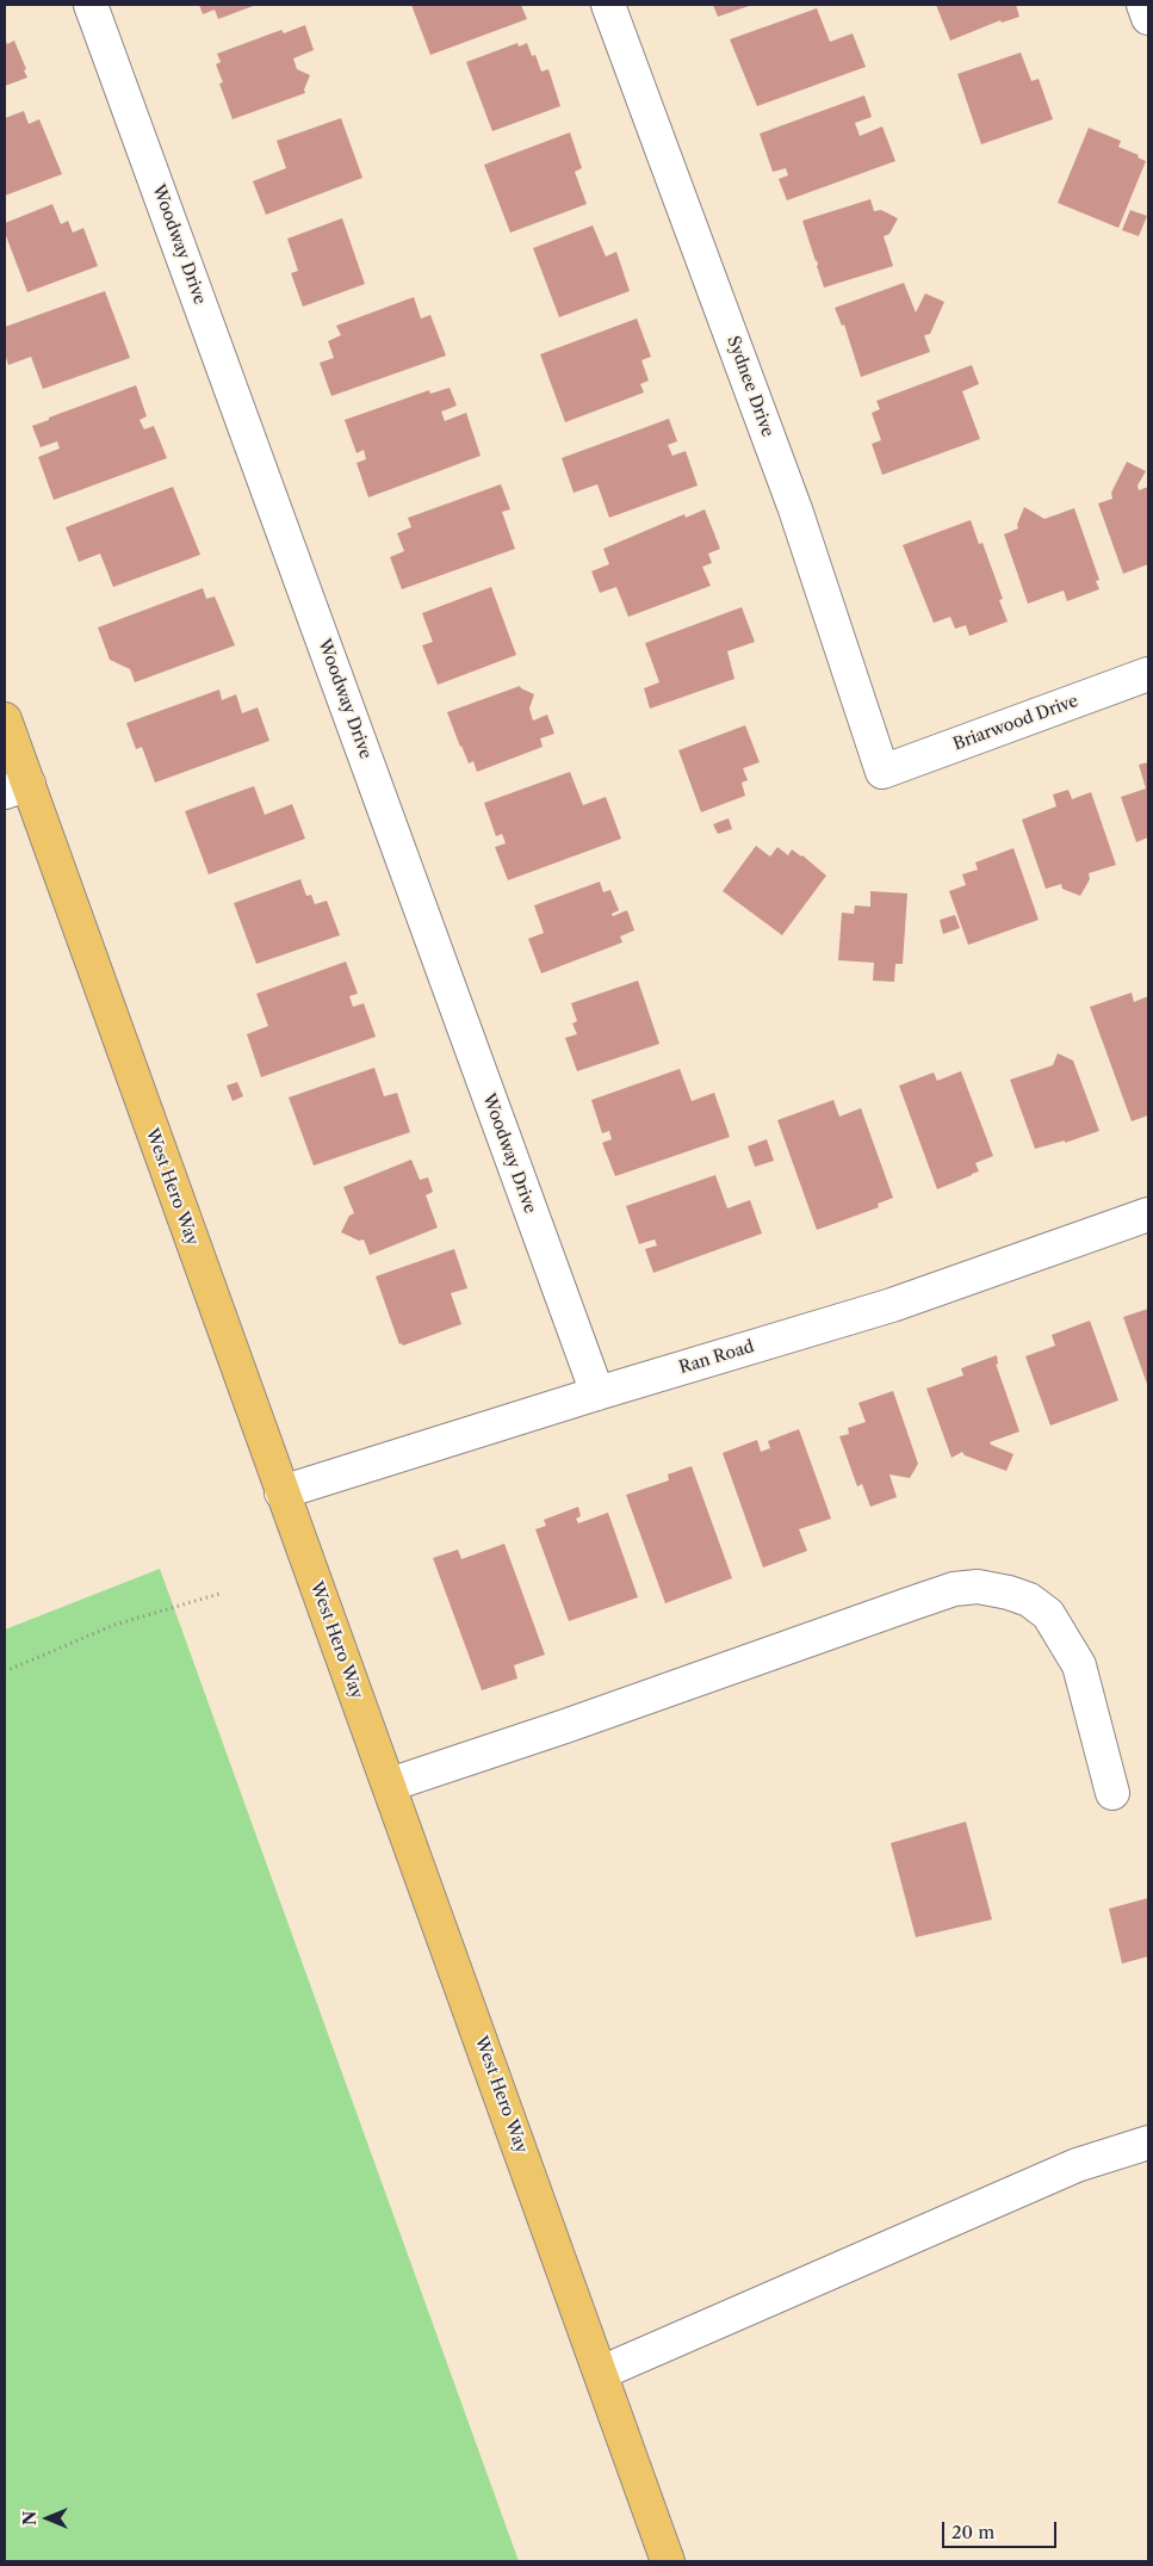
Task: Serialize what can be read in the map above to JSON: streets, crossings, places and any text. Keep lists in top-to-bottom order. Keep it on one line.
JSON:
{"streets":{"main road":["West Hero Way"],"street":["Woodway Drive","Sydnee Drive","Briarwood Drive","Ran Road"]},"crossings":[["Woodway Drive","Ran Road"],["Sydnee Drive","Briarwood Drive"],["West Hero Way","Ran Road"]],"scale_bar":"20 m","north":"left"}
